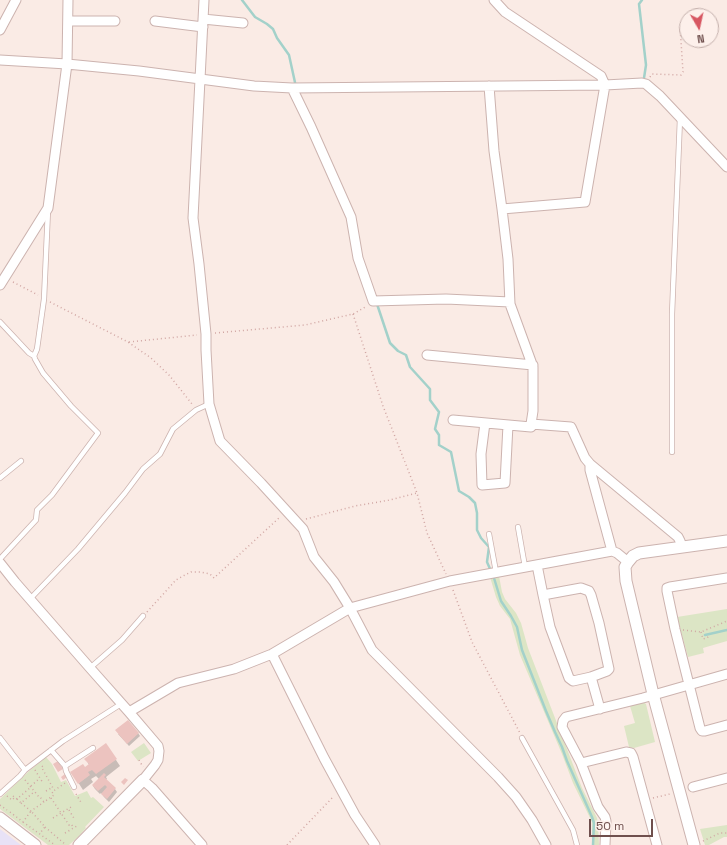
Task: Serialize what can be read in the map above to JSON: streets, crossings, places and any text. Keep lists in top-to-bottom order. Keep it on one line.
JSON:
{"scale_bar":"50 m","north":"bottom"}
